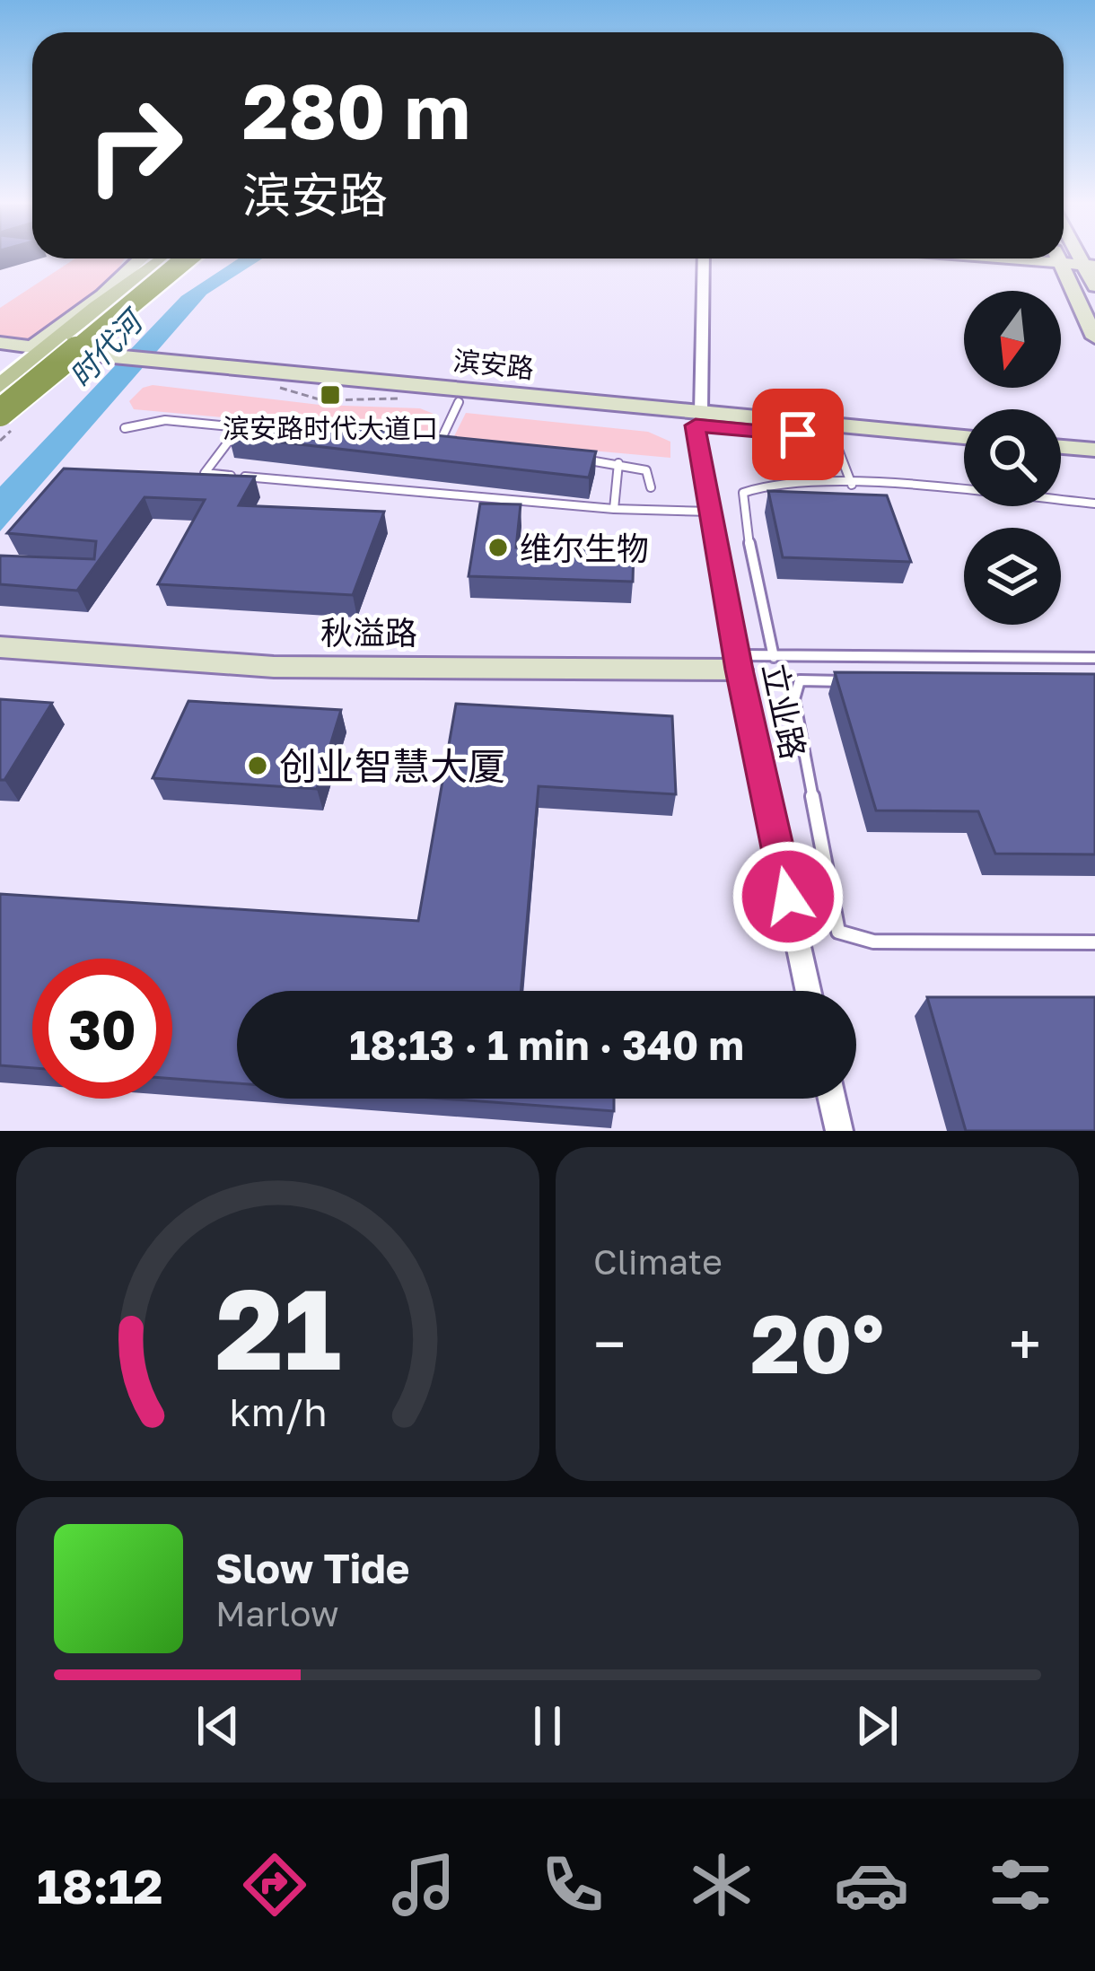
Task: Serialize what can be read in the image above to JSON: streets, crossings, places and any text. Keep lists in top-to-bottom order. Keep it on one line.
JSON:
{"streets":{"main road":["滨安路","秋溢路"],"street":["立业路"]},"crossings":[["滨安路","立业路"],["秋溢路","立业路"]],"water":["时代河"],"places":{"transit":["滨安路时代大道口"],"other":["维尔生物","创业智慧大厦"]},"north":"bottom","page":{"turn":["280 m","滨安路"],"limit":"30","trip":"18:13 · 1 min · 340 m","tile":"Climate","heat":["−","20°","+"],"song":["Slow Tide","Marlow"],"tabs":"18:12","gauge":["21","km/h"]}}
